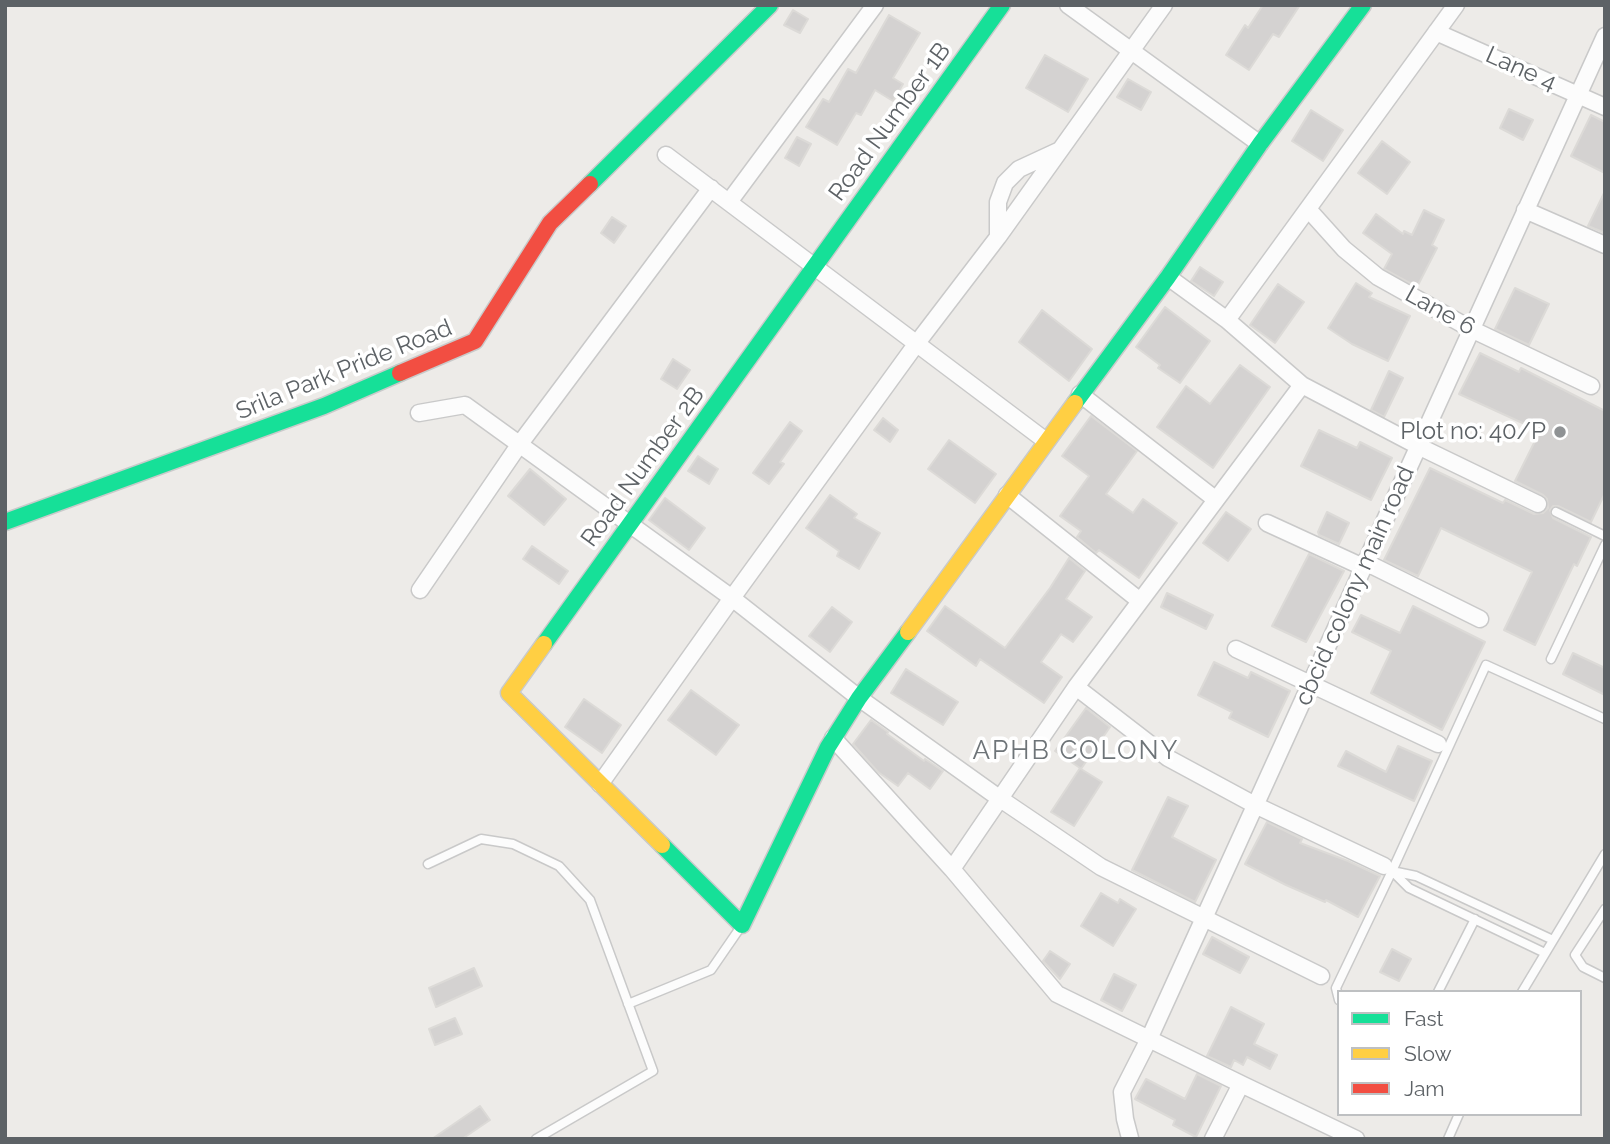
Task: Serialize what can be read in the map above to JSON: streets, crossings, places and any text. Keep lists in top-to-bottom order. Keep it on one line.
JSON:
{"streets":{"street":["Lane 4","Road Number 1B","Lane 6","Srila Park Pride Road","Road Number 2B","cbcid colony main road"]},"crossings":[["Lane 4","cbcid colony main road"],["Road Number 1B","Road Number 2B"],["Lane 6","cbcid colony main road"]],"districts":["APHB COLONY"],"places":["Plot no: 40/P"],"legend":["Fast","Slow","Jam"]}
